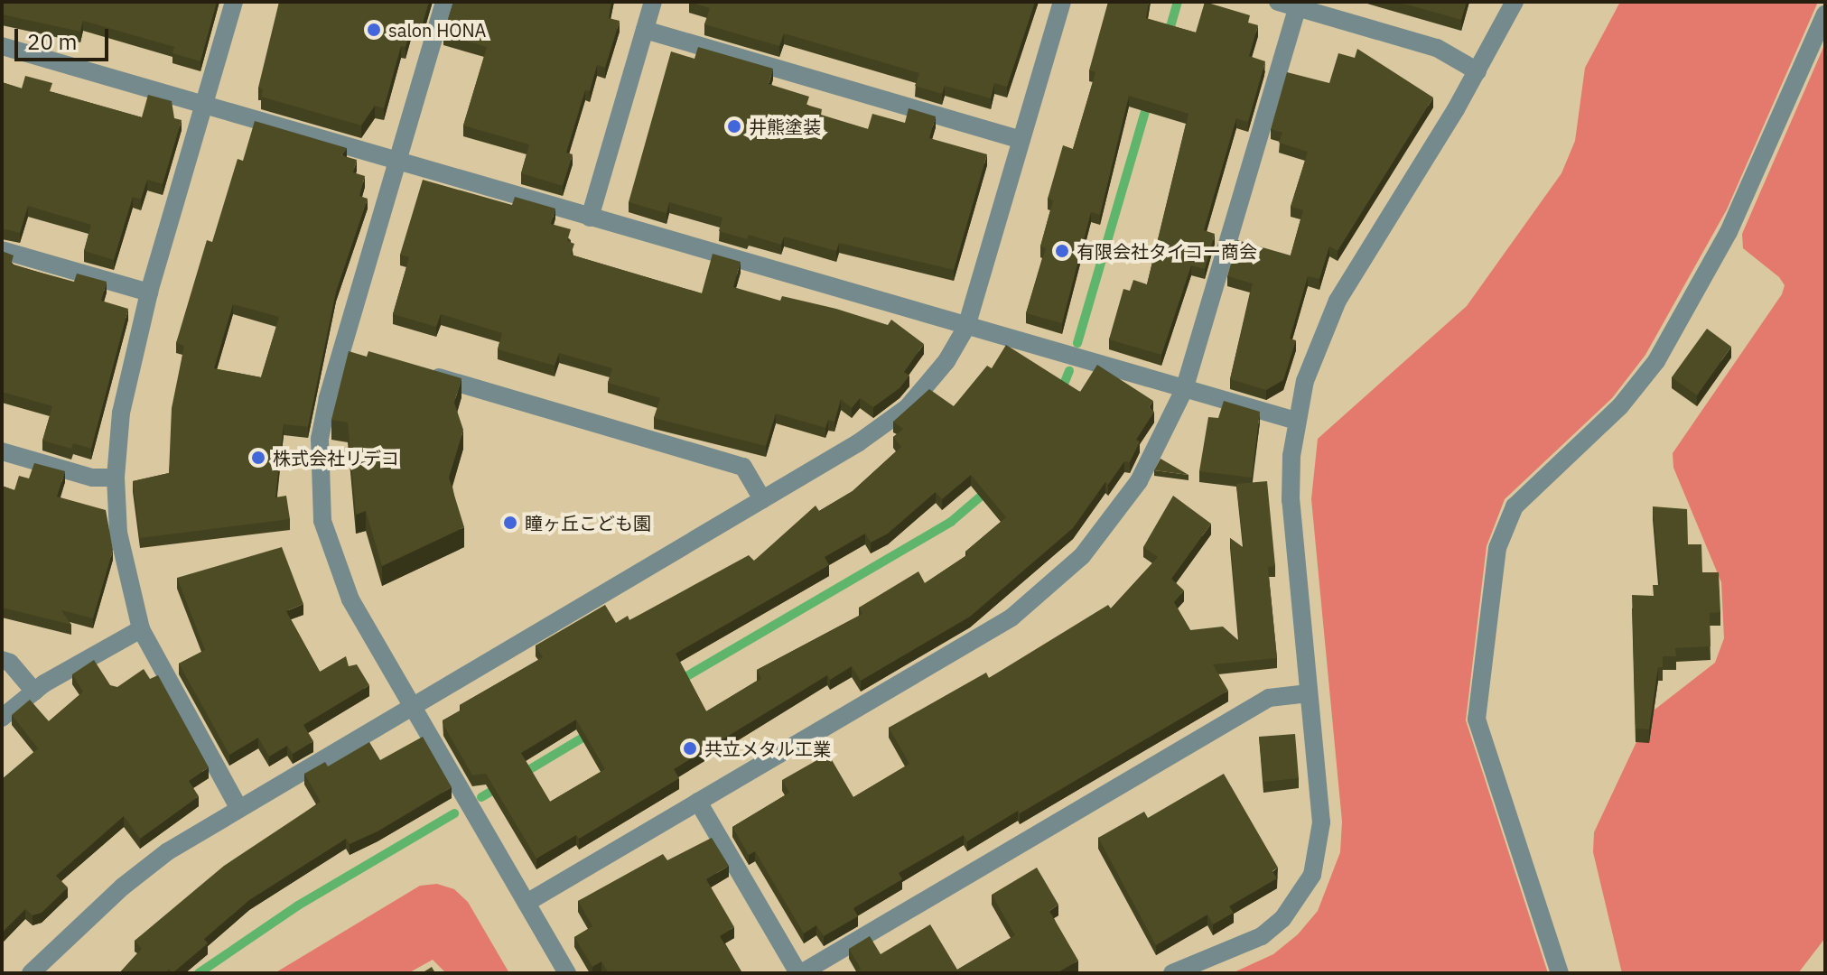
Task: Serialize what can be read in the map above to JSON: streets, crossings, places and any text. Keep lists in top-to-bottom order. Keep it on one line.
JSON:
{"places":["salon HONA","井熊塗装","有限会社タイコー商会","株式会社リデコ","瞳ヶ丘こども園","共立メタル工業"],"scale_bar":"20 m"}
